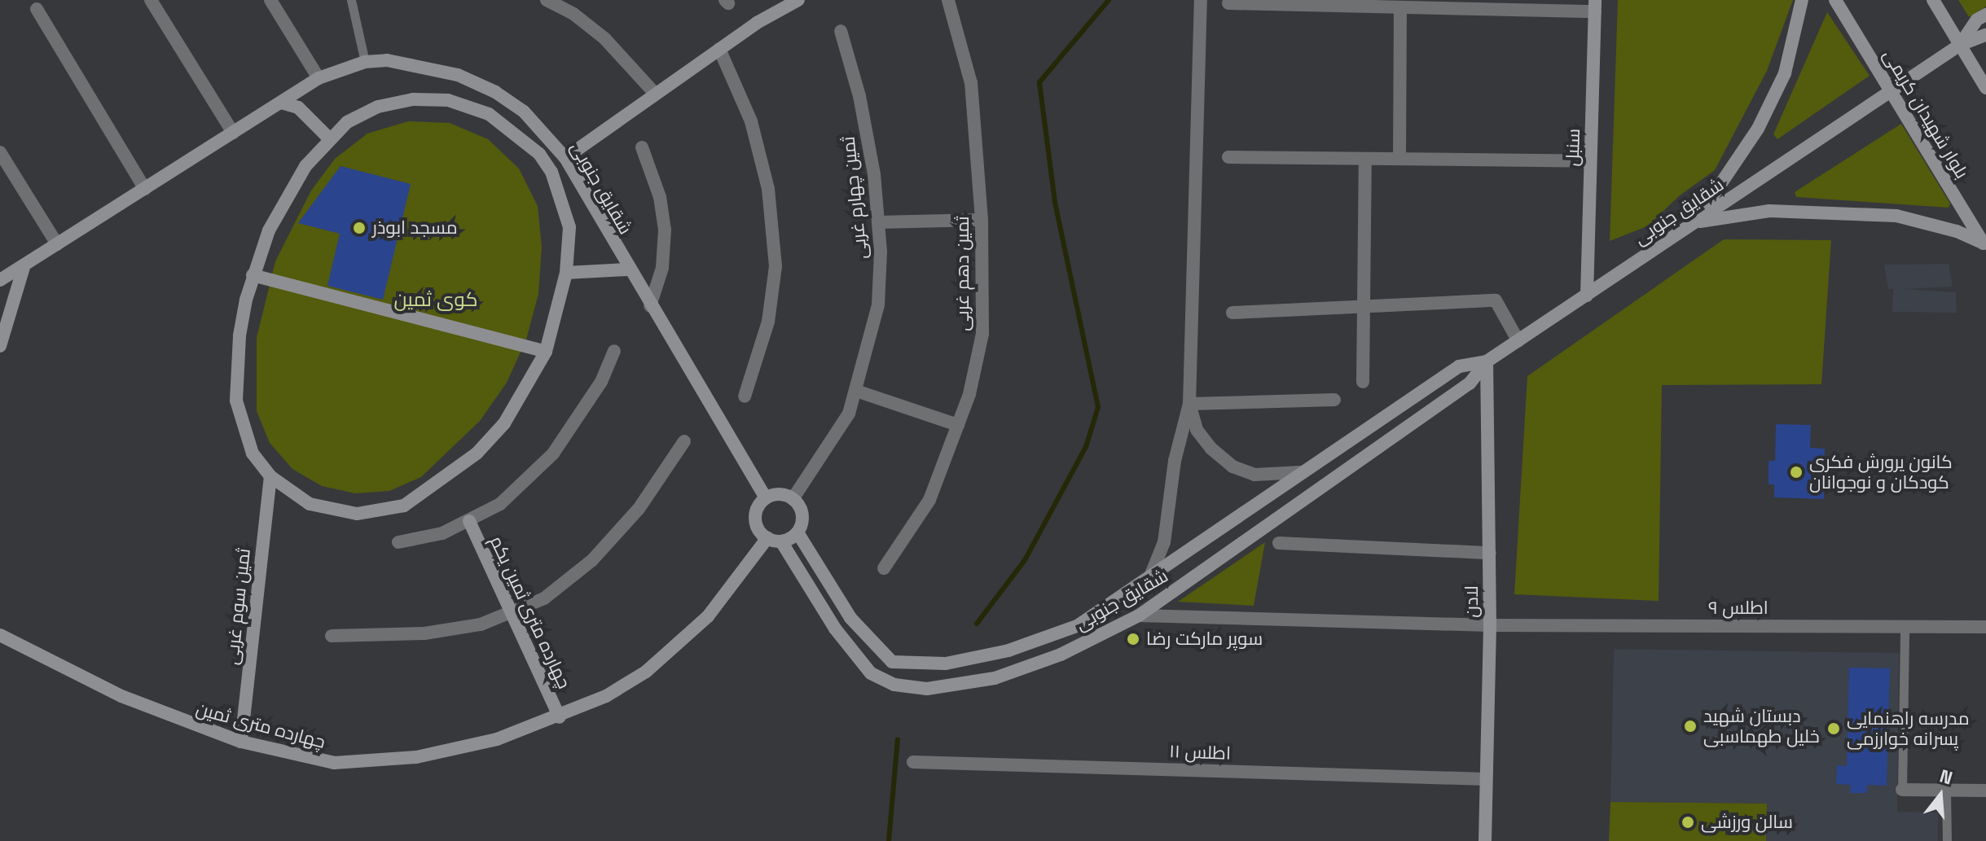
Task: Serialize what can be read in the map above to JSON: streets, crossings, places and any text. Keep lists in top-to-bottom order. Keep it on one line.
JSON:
{"streets":{"street":["بلوار شهیدان کریمی","سنبل","شقایق جنوبی","ثمین چهارم غربی","ثمین دهم غربی","لادن","ثمین سوم غربی","اطلس ۹","چهارده متری ثمین یکم","چهارده متری ثمین","اطلس ۱۱"]},"crossings":[["بلوار شهیدان کریمی","شقایق جنوبی"],["سنبل","شقایق جنوبی"],["شقایق جنوبی","ثمین چهارم غربی"],["شقایق جنوبی","لادن"],["شقایق جنوبی","اطلس ۹"],["شقایق جنوبی","چهارده متری ثمین"],["ثمین چهارم غربی","چهارده متری ثمین"],["لادن","اطلس ۹"],["لادن","اطلس ۱۱"],["ثمین سوم غربی","چهارده متری ثمین"],["چهارده متری ثمین یکم","چهارده متری ثمین"]],"districts":["کوی ثمین"],"places":["مسجد ابوذر","کانون پرورش فکری کودکان و نوجوانان","سوپر مارکت رضا","دبستان شهید خلیل طهماسبی","مدرسه راهنمایی پسرانه خوارزمی","سالن ورزشی"],"north":"top"}
